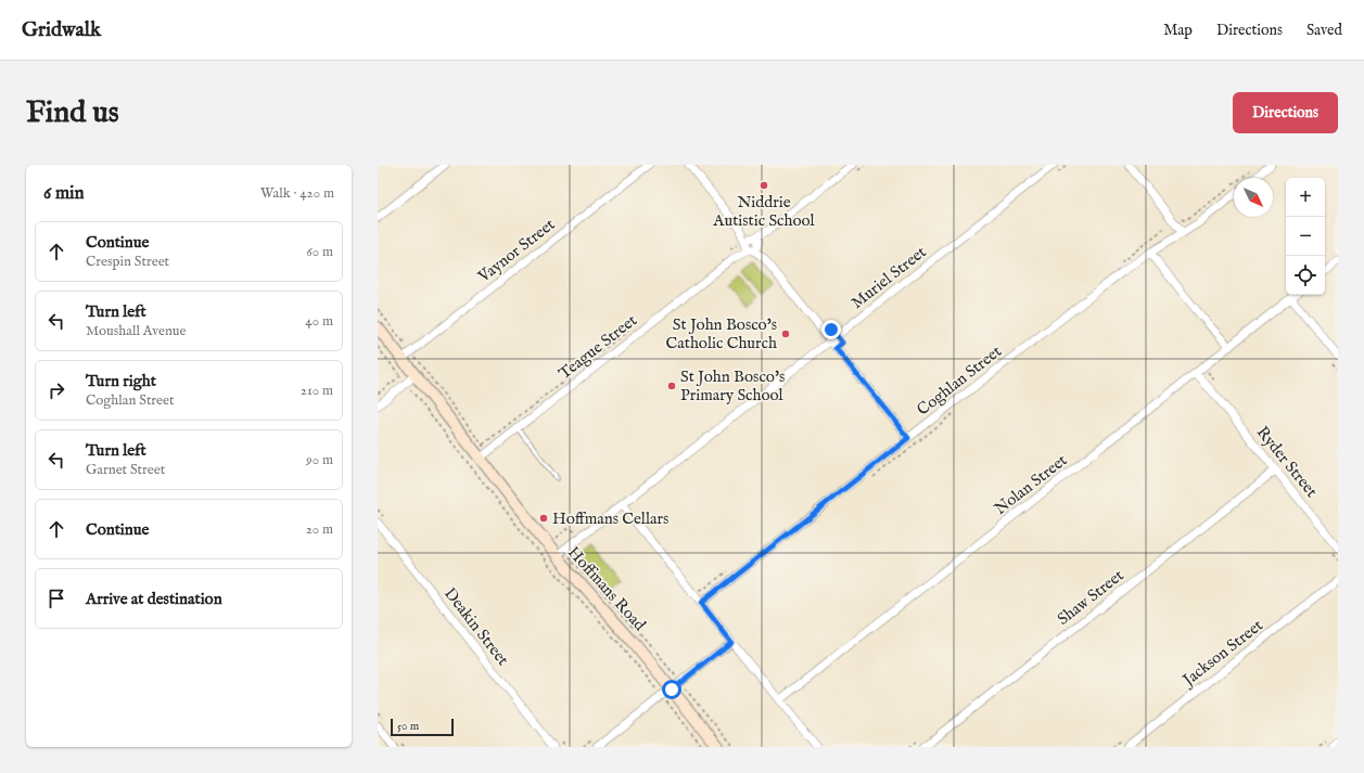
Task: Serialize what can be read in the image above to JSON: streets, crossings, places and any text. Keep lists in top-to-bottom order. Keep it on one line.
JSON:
{"streets":{"main road":["Hoffmans Road"],"street":["Vaynor Street","Muriel Street","Teague Street","Coghlan Street","Ryder Street","Nolan Street","Shaw Street","Deakin Street","Jackson Street"]},"crossings":[["Vaynor Street","Hoffmans Road"],["Muriel Street","Hoffmans Road"],["Teague Street","Hoffmans Road"],["Ryder Street","Nolan Street"],["Ryder Street","Shaw Street"]],"places":["Niddrie Autistic School","St John Bosco's Catholic Church","St John Bosco's Primary School","Hoffmans Cellars"],"scale_bar":"50 m","north":"bottom right","page":{"header":"Gridwalk","nav":["Map","Directions","Saved"],"buttons":"Directions","title":"Find us","heading":["6 min","Walk · 420 m"],"map_buttons":["+","−"],"list":[["Continue","Crespin Street","60 m"],["Turn left","Moushall Avenue","40 m"],["Turn right","Coghlan Street","210 m"],["Turn left","Garnet Street","90 m"],["Continue","20 m"],"Arrive at destination"],"scale":"50 m"}}
